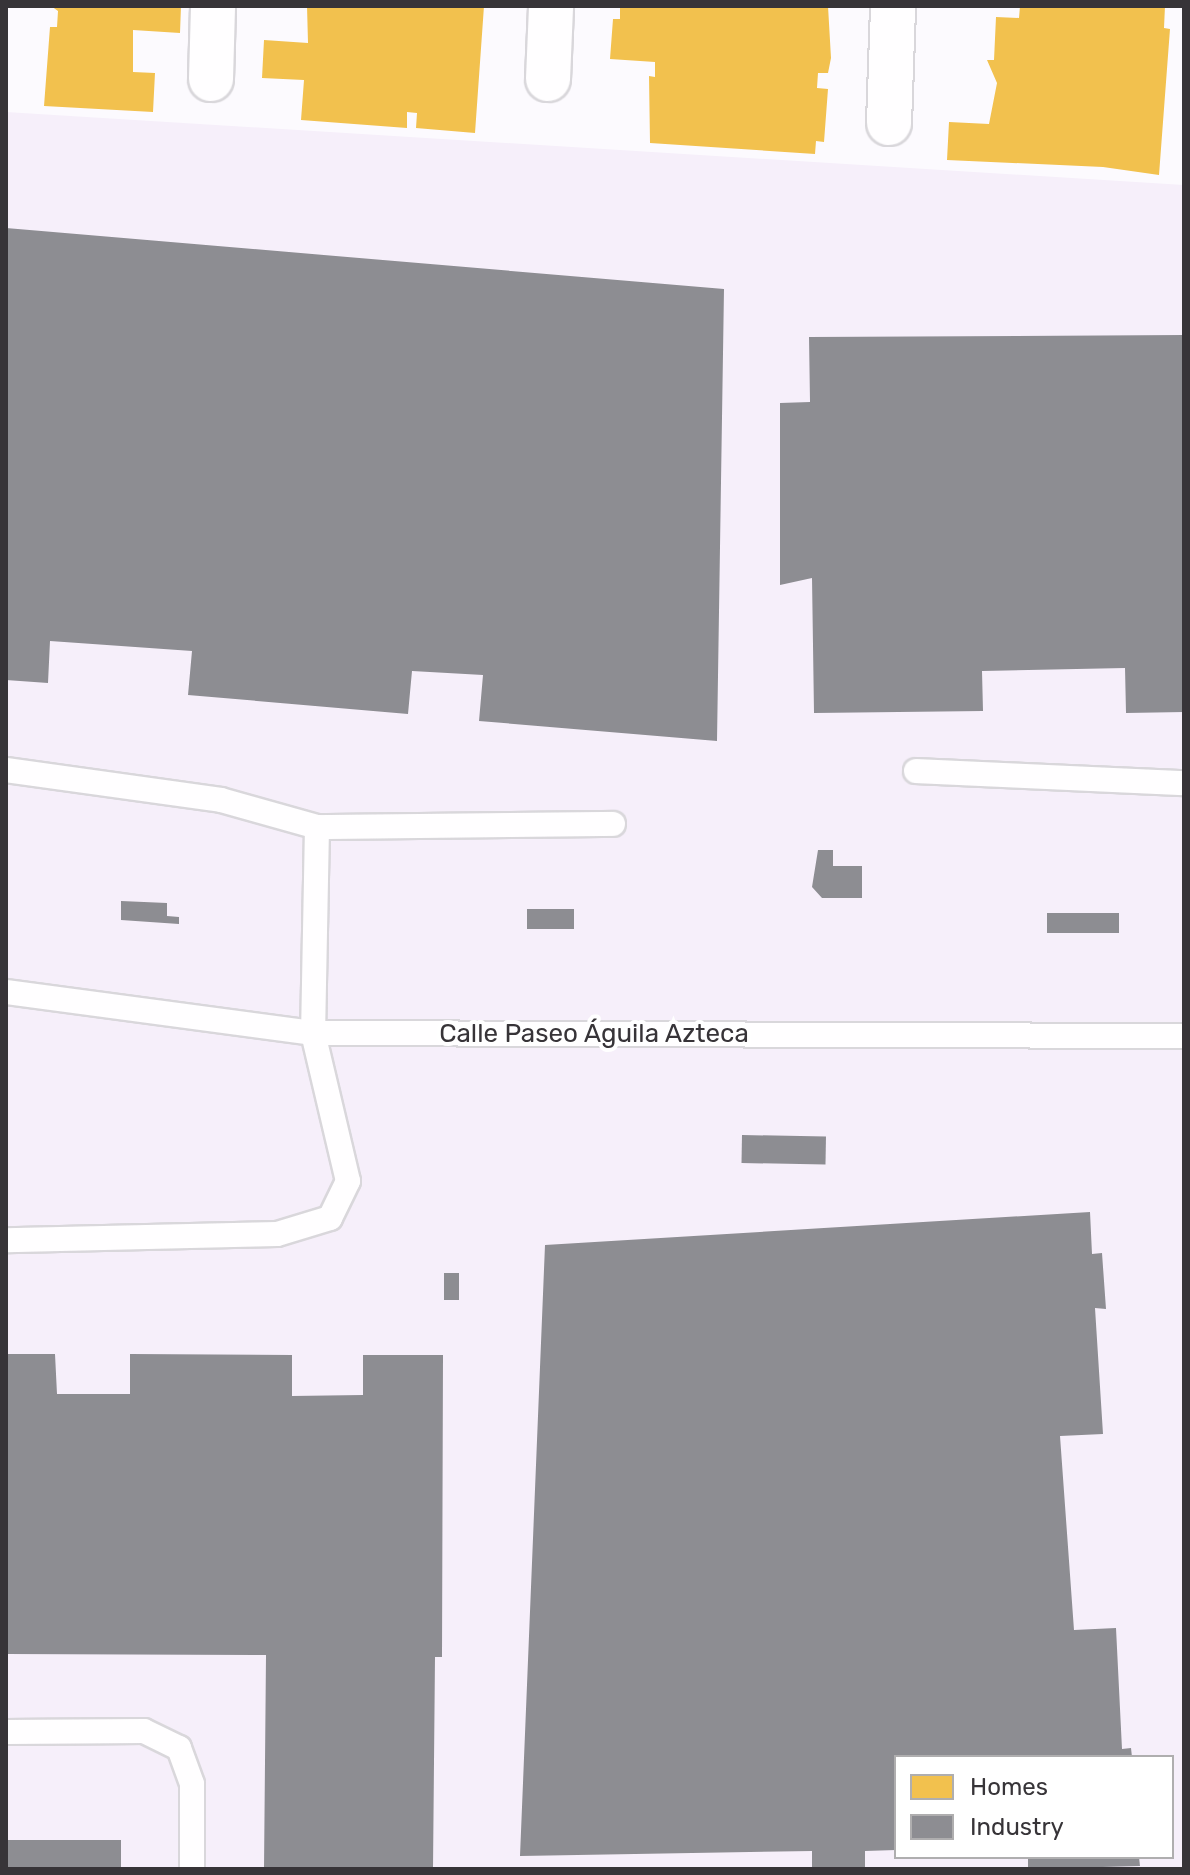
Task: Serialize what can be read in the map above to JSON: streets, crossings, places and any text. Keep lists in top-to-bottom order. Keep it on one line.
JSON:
{"streets":{"lane":["Calle Paseo Águila Azteca"]},"legend":["Homes","Industry"]}
